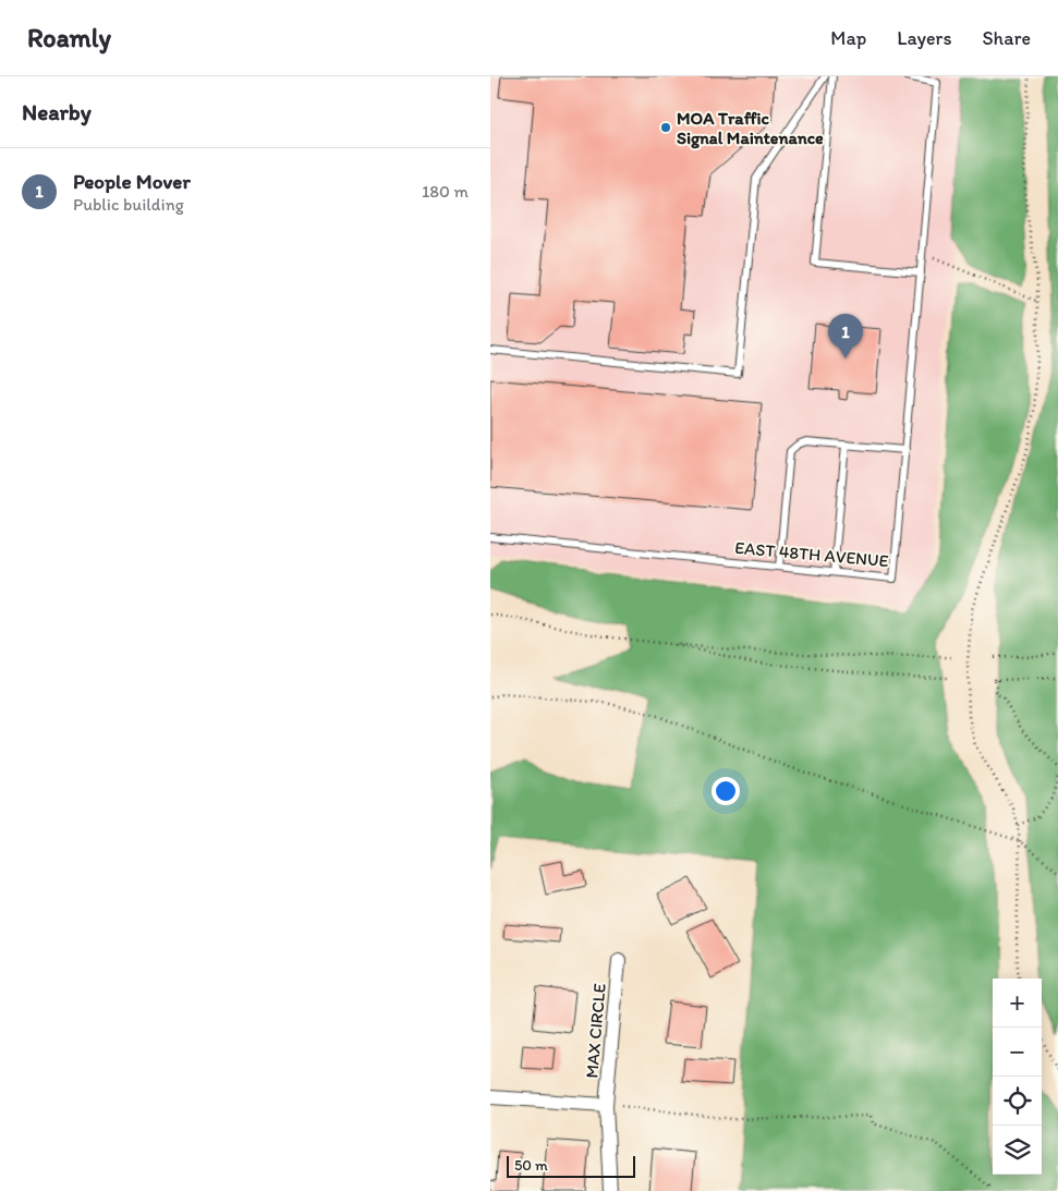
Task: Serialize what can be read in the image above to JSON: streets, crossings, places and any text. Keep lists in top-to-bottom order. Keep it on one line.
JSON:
{"streets":{"street":["MAX CIRCLE"],"lane":["EAST 48TH AVENUE"]},"places":["MOA Traffic Signal Maintenance"],"scale_bar":"50 m","page":{"header":"Roamly","nav":["Map","Layers","Share"],"heading":"Nearby","list":[{"mark":"1","name":"People Mover","note":"Public building","value":"180 m"}],"pins":"1","map_buttons":["+","−"],"scale":"50 m"}}
